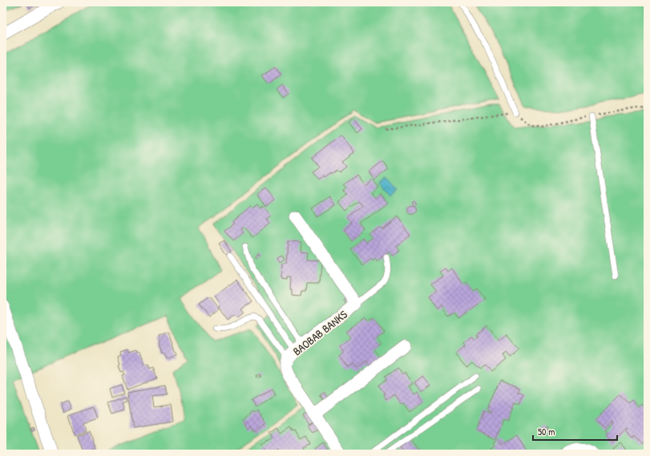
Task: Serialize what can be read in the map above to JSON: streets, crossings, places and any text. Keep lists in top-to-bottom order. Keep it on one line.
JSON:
{"streets":{"street":["BAOBAB BANKS"]},"scale_bar":"50 m"}
